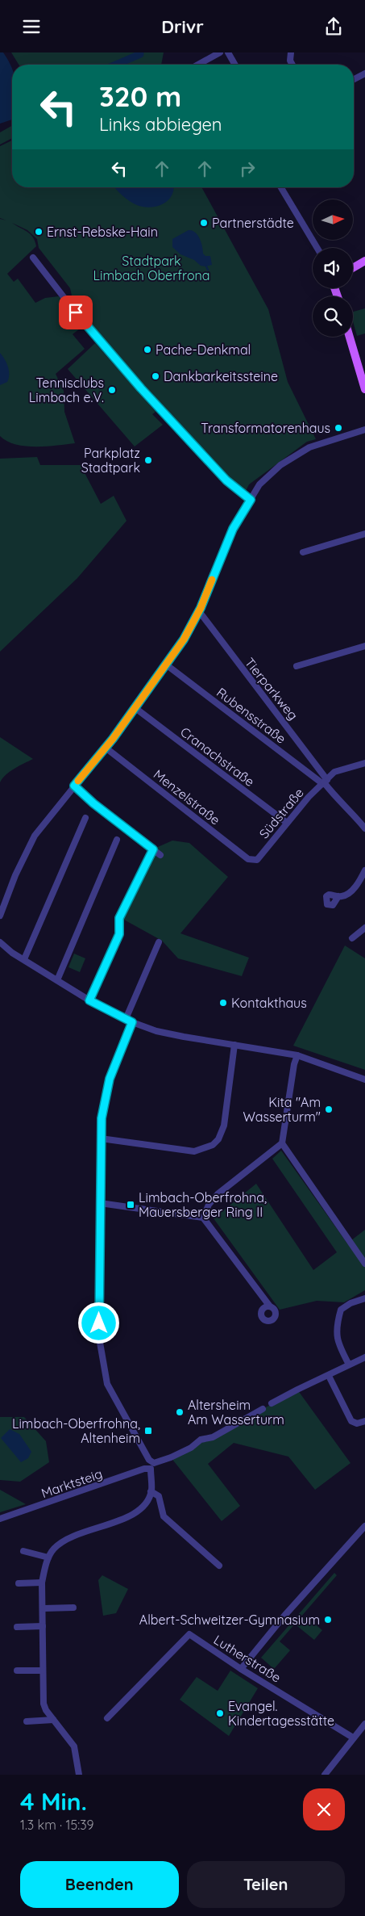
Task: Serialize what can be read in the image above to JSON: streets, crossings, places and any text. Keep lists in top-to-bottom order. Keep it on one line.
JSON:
{"streets":{"street":["Tierparkweg","Rubensstraße","Cranachstraße","Menzelstraße","Südstraße","Marktsteig","Lutherstraße"]},"crossings":[["Tierparkweg","Rubensstraße"],["Tierparkweg","Südstraße"],["Rubensstraße","Südstraße"],["Cranachstraße","Südstraße"],["Menzelstraße","Südstraße"]],"parks":["Stadtpark Limbach Oberfrona"],"places":{"other":["Partnerstädte","Ernst-Rebske-Hain","Pache-Denkmal","Dankbarkeitssteine","Tennisclubs Limbach e.V.","Transformatorenhaus","Parkplatz Stadtpark","Kontakthaus","Kita \"Am Wasserturm\"","Altersheim Am Wasserturm","Albert-Schweitzer-Gymnasium","Evangel. Kindertagesstätte"],"transit":["Limbach-Oberfrohna, Mauersberger Ring II","Limbach-Oberfrohna, Altenheim"]},"north":"right","page":{"header":"Drivr","turn":["320 m","Links abbiegen"],"heading":["4 Min.","1.3 km · 15:39"],"buttons":["Beenden","Teilen"]}}
